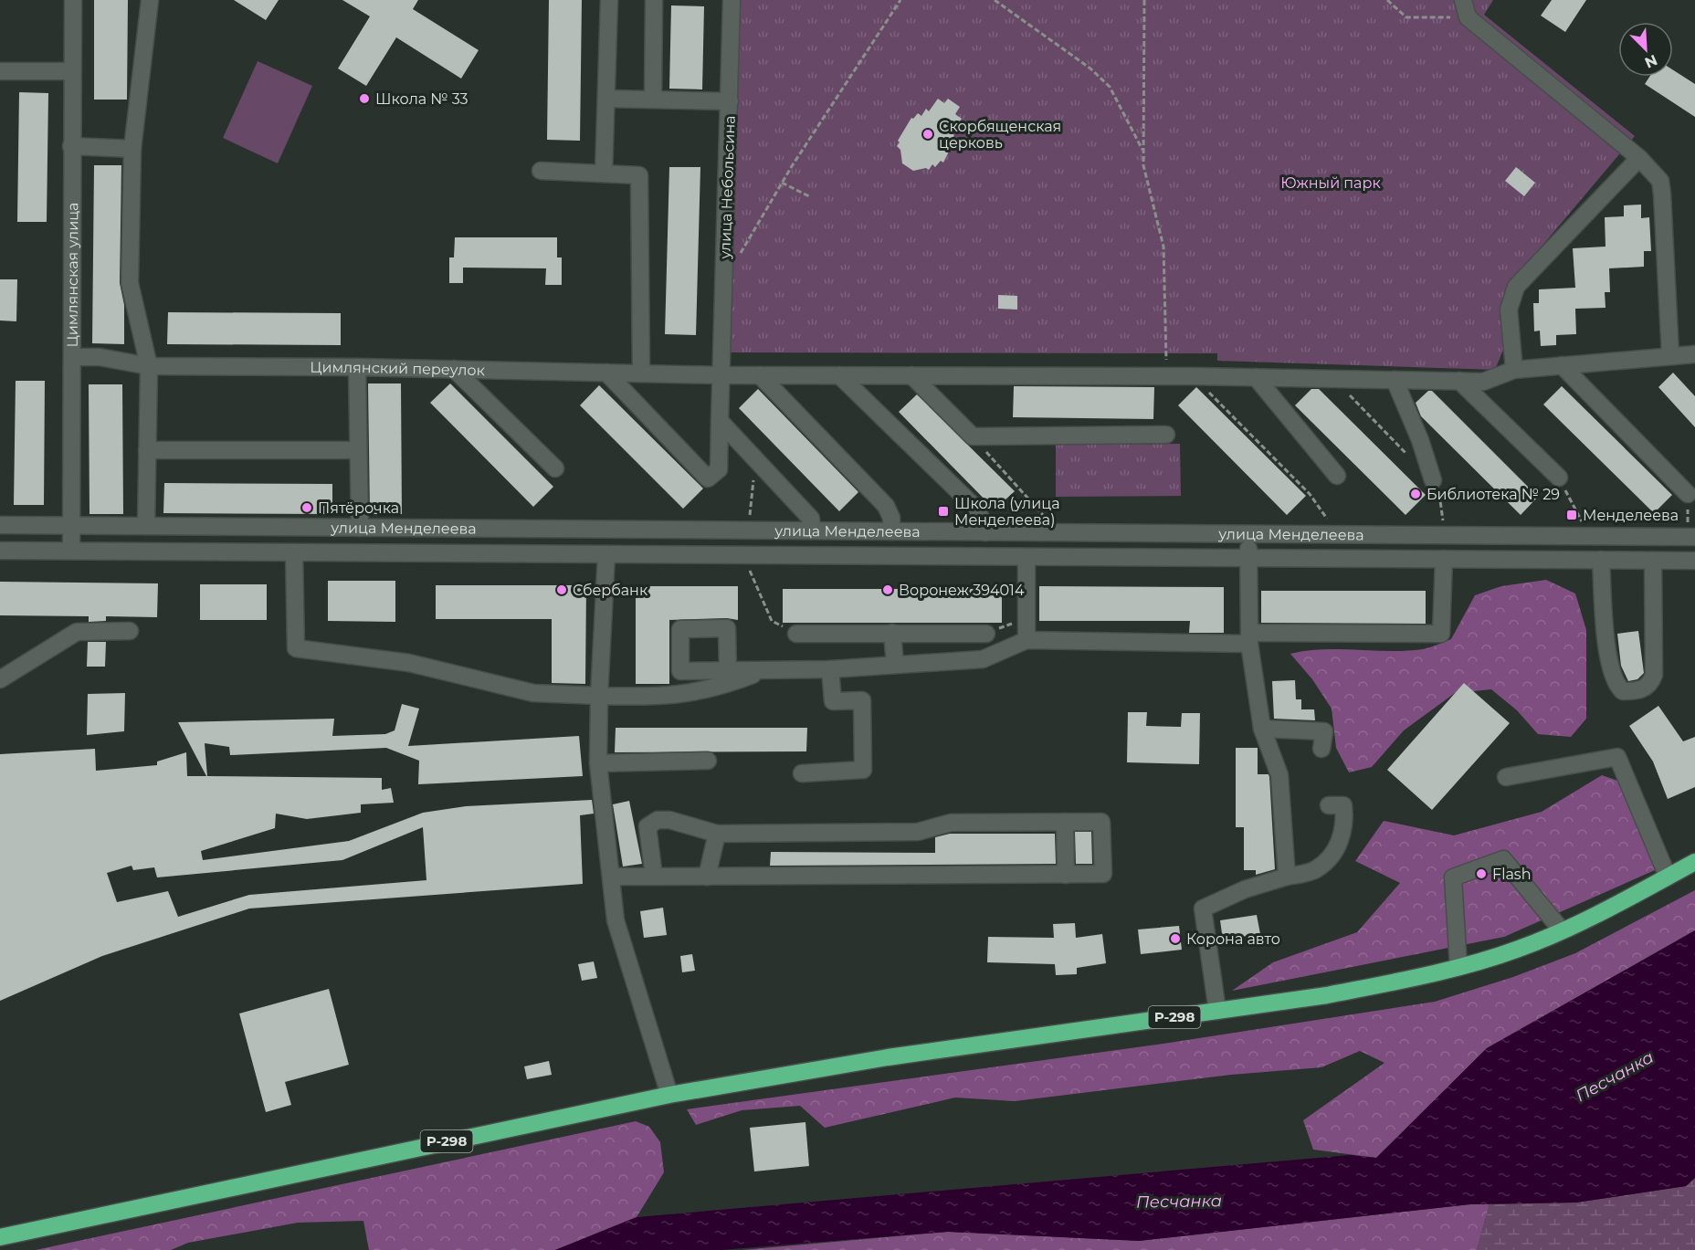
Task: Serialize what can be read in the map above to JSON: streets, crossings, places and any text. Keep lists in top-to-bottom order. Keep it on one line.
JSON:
{"streets":{"highway":["Р-298"],"street":["улица Небольсина","Цимлянская улица","Цимлянский переулок","улица Менделеева"]},"crossings":[["улица Небольсина","Цимлянский переулок"],["Цимлянская улица","Цимлянский переулок"],["Цимлянская улица","улица Менделеева"]],"water":["Песчанка"],"parks":["Южный парк"],"places":{"other":["Школа № 33","Скорбященская церковь","Библиотека № 29","Пятёрочка","Сбербанк","Воронеж 394014","Flash","Корона авто"],"transit":["Школа (улица Менделеева)","Менделеева"]},"north":"bottom right"}
